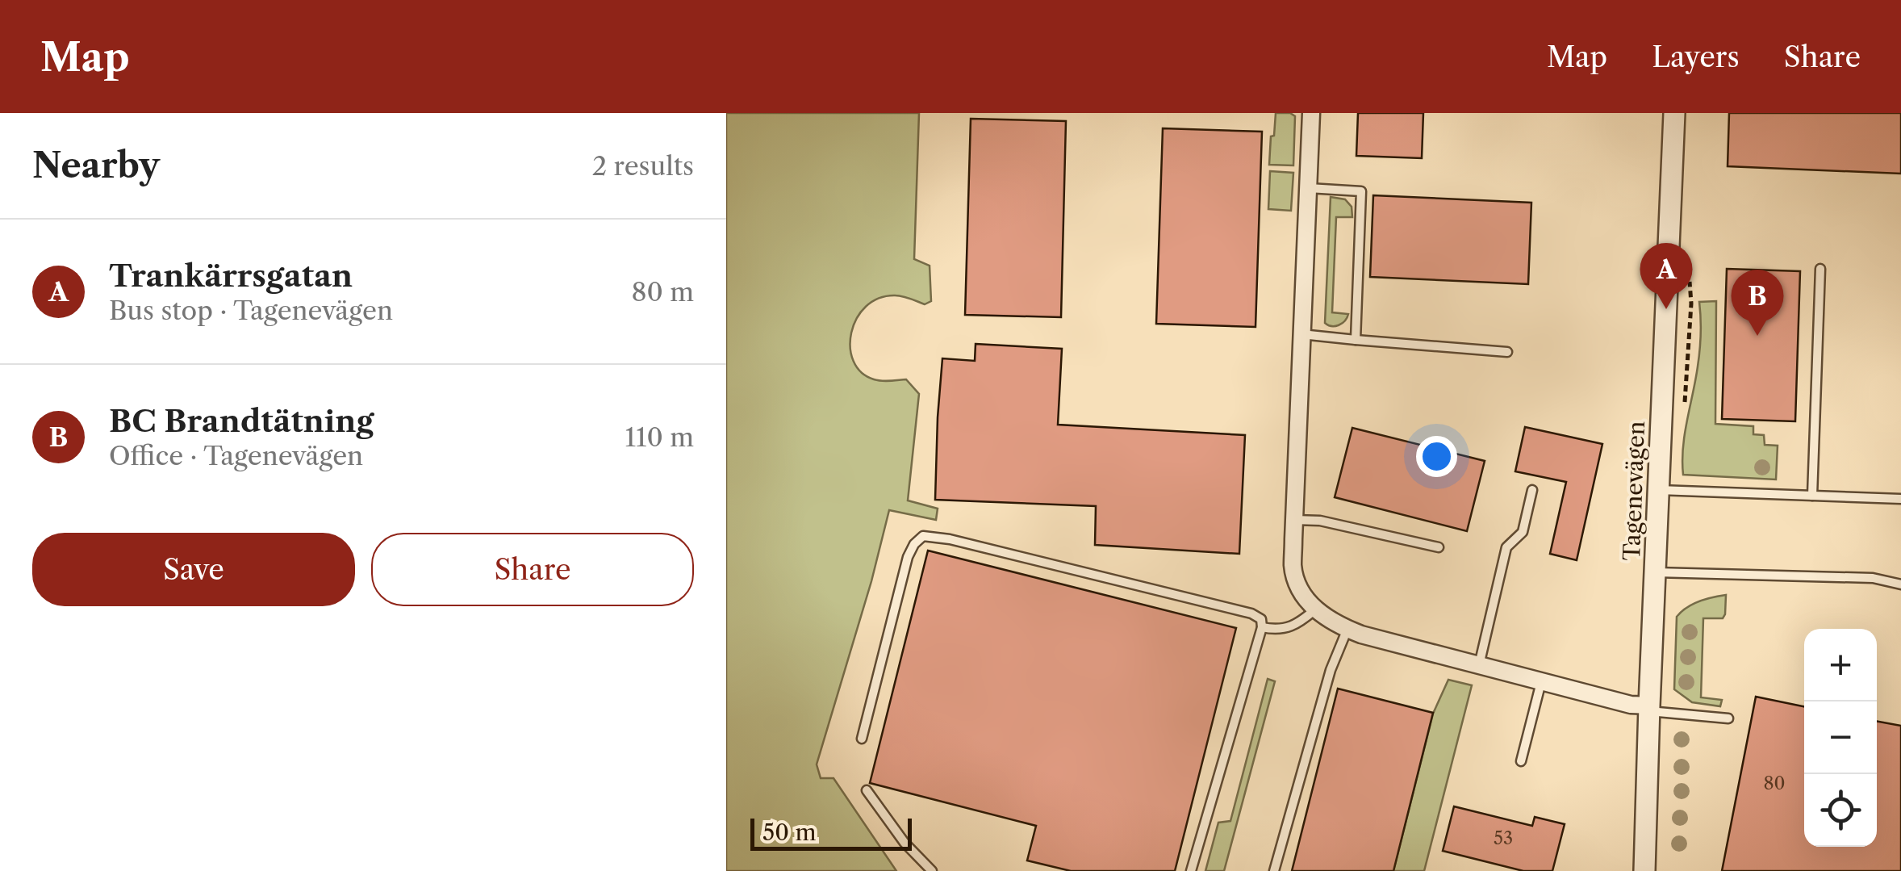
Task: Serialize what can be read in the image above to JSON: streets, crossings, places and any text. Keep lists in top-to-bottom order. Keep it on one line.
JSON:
{"streets":{"street":["Tagenevägen"]},"house_numbers":["80","53"],"scale_bar":"50 m","page":{"header":"Map","nav":["Map","Layers","Share"],"heading":["Nearby","2 results"],"list":[{"mark":"A","name":"Trankärrsgatan","note":"Bus stop · Tagenevägen","value":"80 m"},{"mark":"B","name":"BC Brandtätning","note":"Office · Tagenevägen","value":"110 m"}],"pins":["A","B"],"buttons":["Save","Share"],"map_buttons":["+","−"],"scale":"50 m"}}
